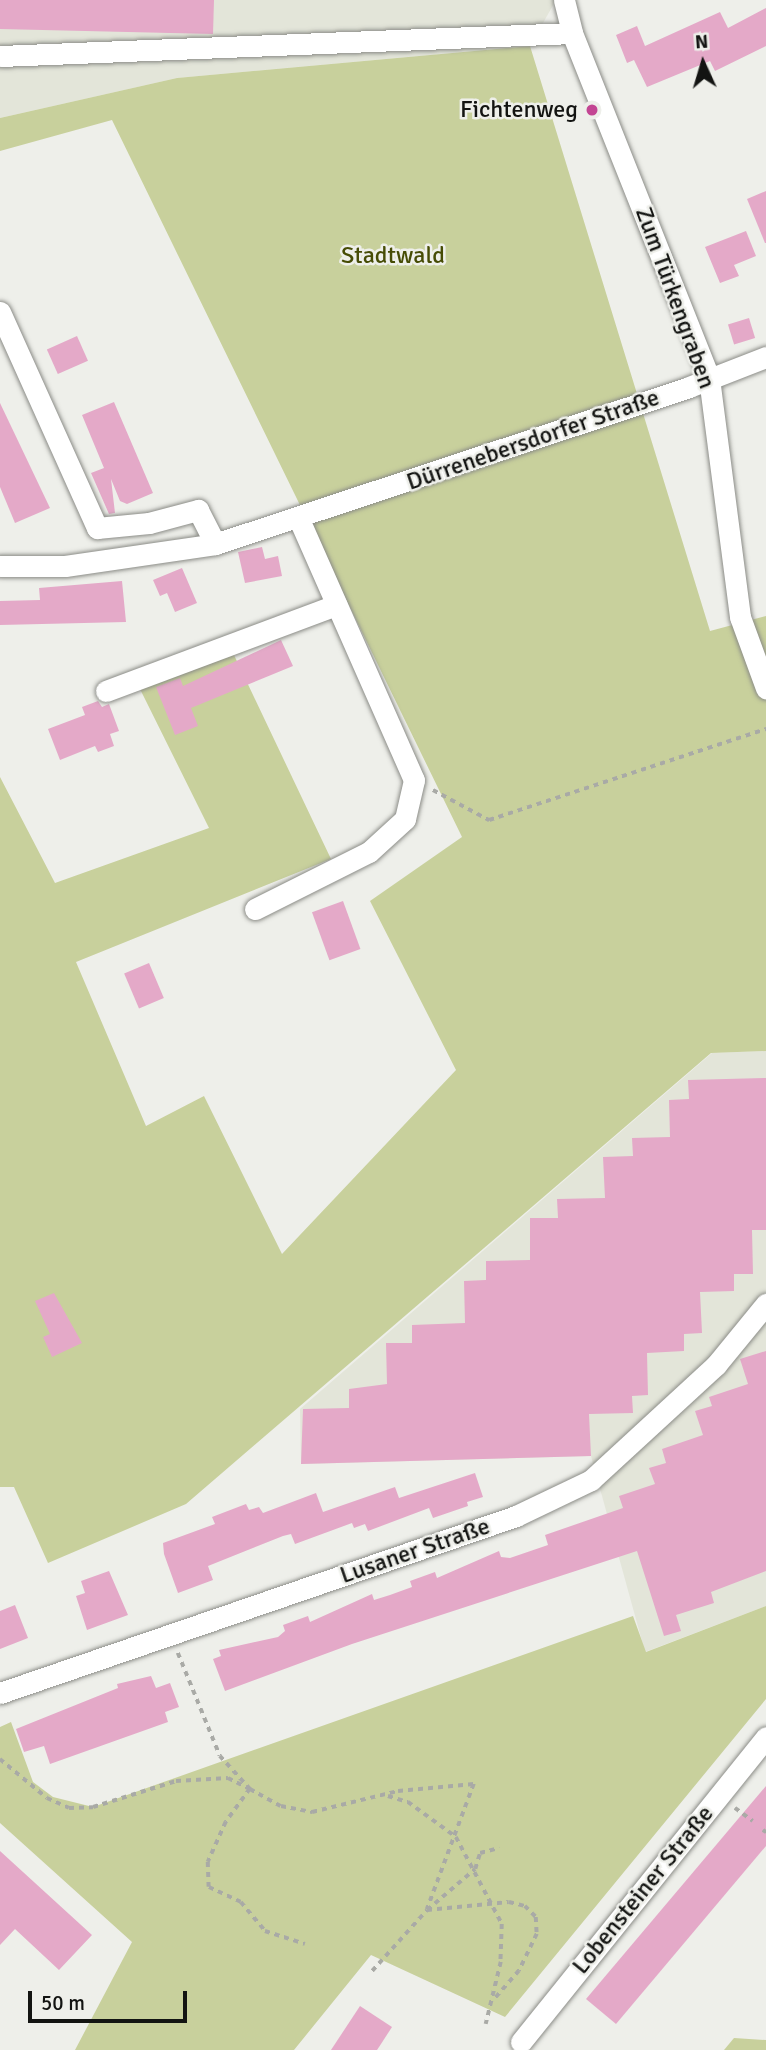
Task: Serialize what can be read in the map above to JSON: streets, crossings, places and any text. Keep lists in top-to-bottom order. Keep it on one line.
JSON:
{"streets":{"street":["Zum Türkengraben","Dürrenebersdorfer Straße","Lusaner Straße","Lobensteiner Straße"]},"crossings":[["Zum Türkengraben","Dürrenebersdorfer Straße"]],"parks":["Stadtwald"],"places":["Fichtenweg"],"scale_bar":"50 m","north":"top"}
